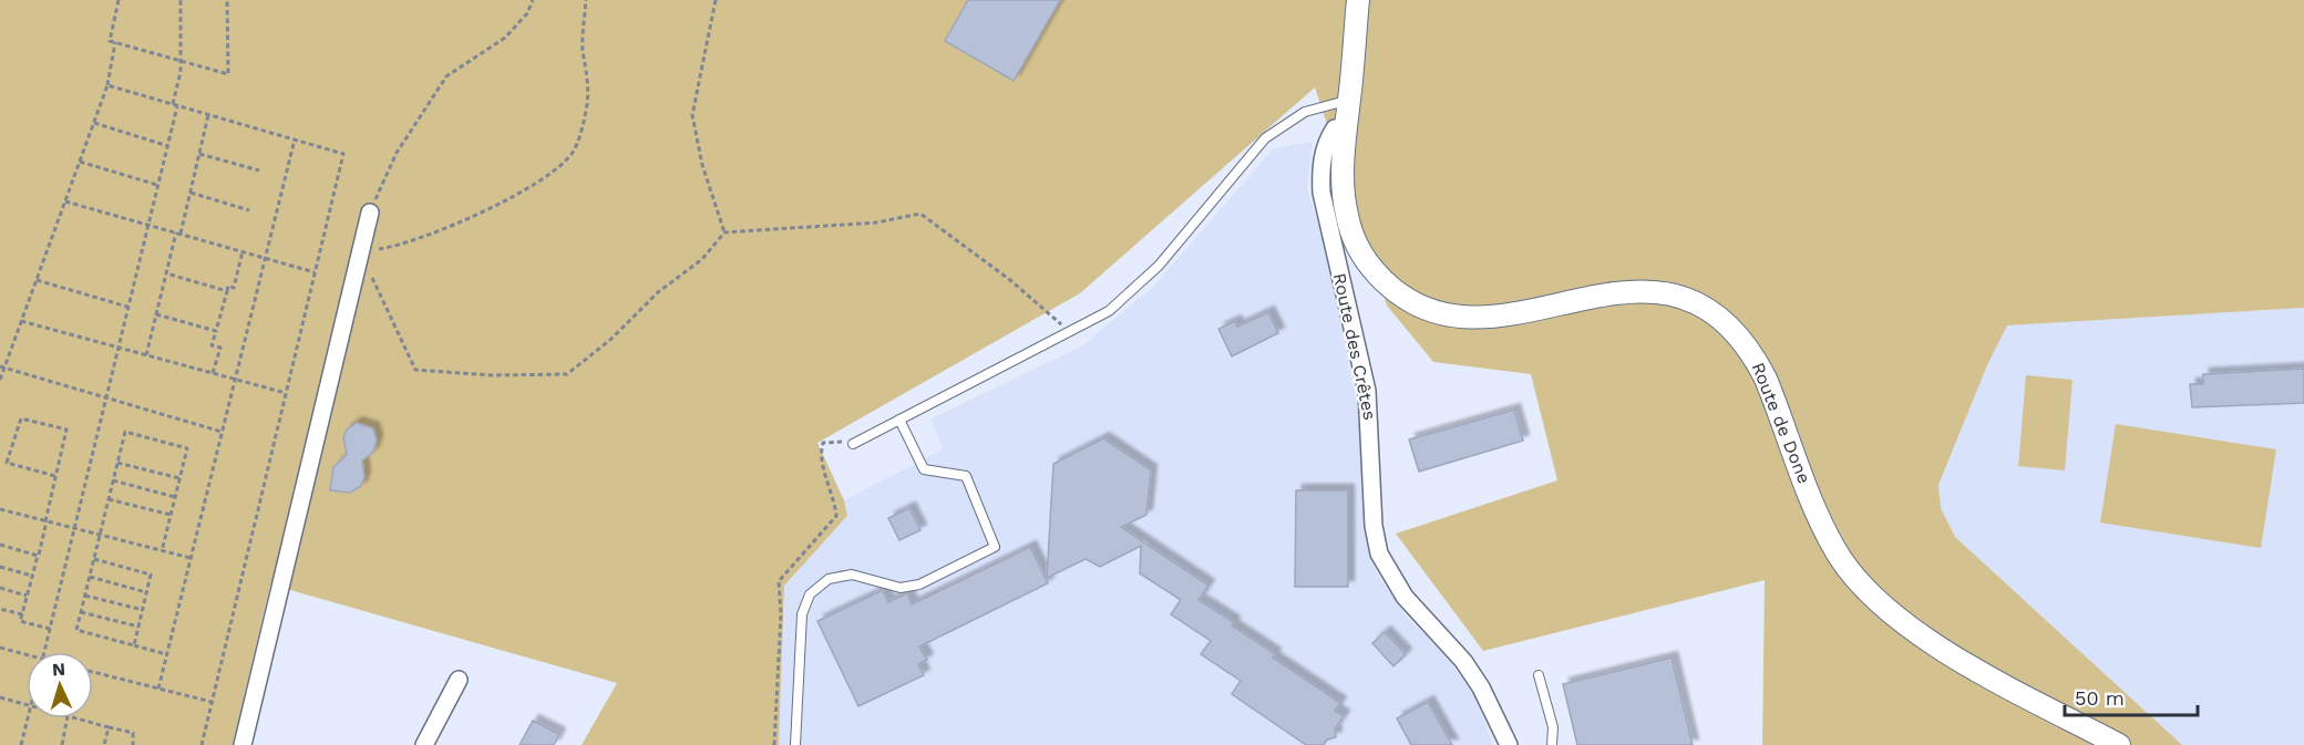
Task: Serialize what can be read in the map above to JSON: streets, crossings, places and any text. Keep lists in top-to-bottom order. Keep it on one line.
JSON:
{"streets":{"street":["Route des Crêtes","Route de Done"]},"crossings":[["Route des Crêtes","Route de Done"]],"scale_bar":"50 m","north":"top"}
